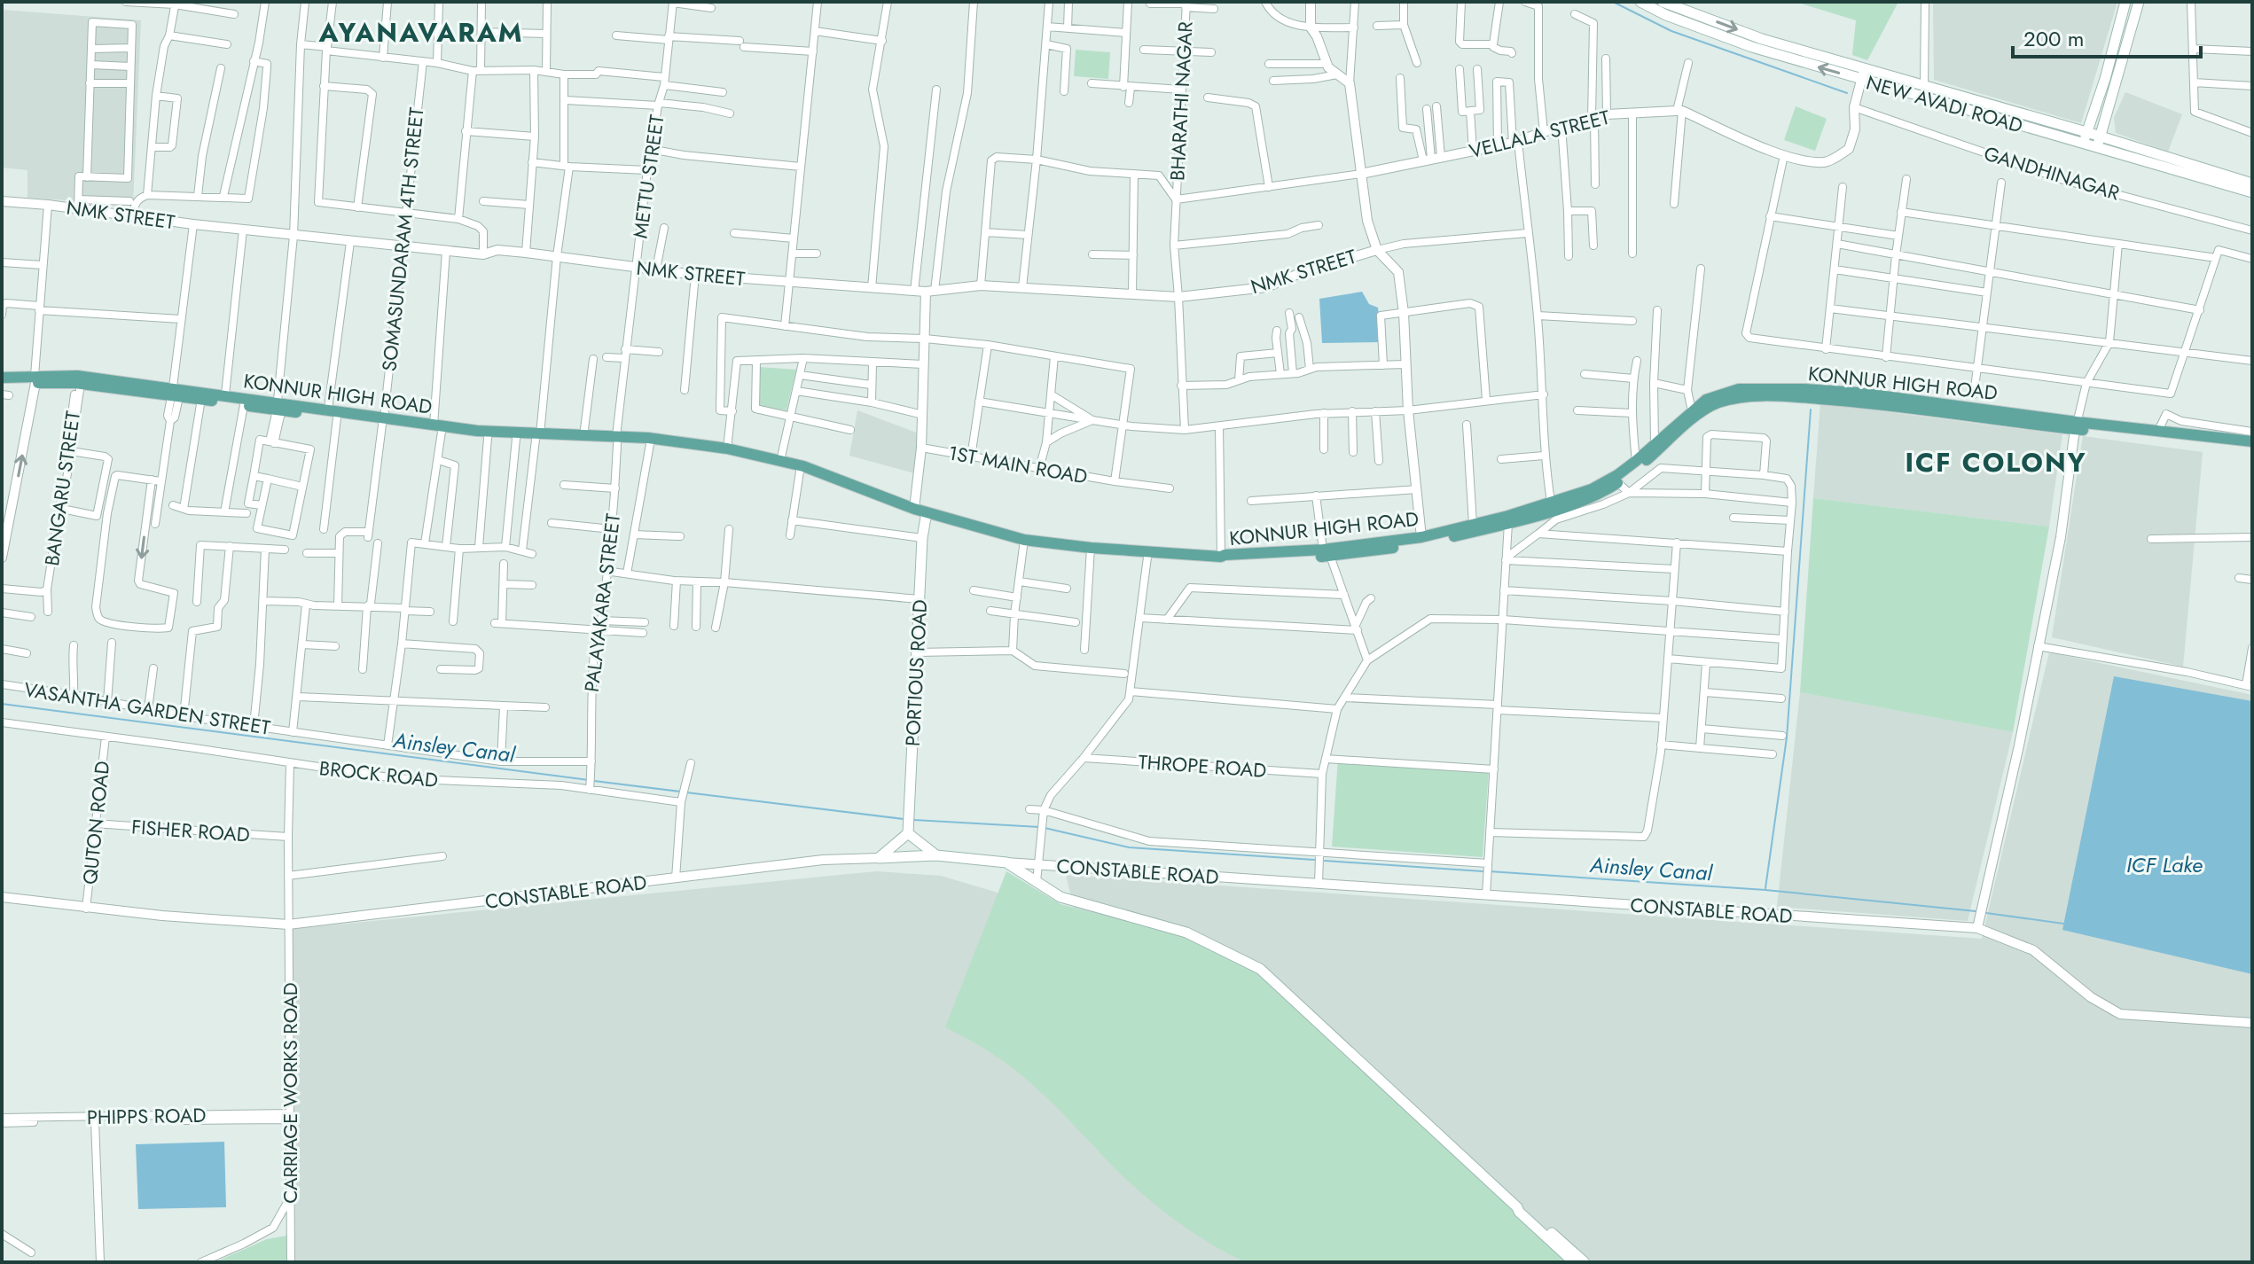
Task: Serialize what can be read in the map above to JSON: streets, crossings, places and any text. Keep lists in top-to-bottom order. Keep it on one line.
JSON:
{"streets":{"main road":["NEW AVADI ROAD","KONNUR HIGH ROAD","PORTIOUS ROAD","CONSTABLE ROAD"],"street":["BHARATHI NAGAR","VELLALA STREET","GANDHINAGAR","METTU STREET","NMK STREET","SOMASUNDARAM 4TH STREET","1ST MAIN ROAD","BANGARU STREET","PALAYAKARA STREET","VASANTHA GARDEN STREET","THROPE ROAD","BROCK ROAD","QUTON ROAD","FISHER ROAD","CARRIAGE WORKS ROAD","PHIPPS ROAD"]},"crossings":[["BHARATHI NAGAR","VELLALA STREET"],["BHARATHI NAGAR","NMK STREET"],["VELLALA STREET","GANDHINAGAR"],["METTU STREET","NMK STREET"],["METTU STREET","KONNUR HIGH ROAD"],["METTU STREET","PALAYAKARA STREET"],["NMK STREET","SOMASUNDARAM 4TH STREET"],["SOMASUNDARAM 4TH STREET","KONNUR HIGH ROAD"],["KONNUR HIGH ROAD","BANGARU STREET"],["KONNUR HIGH ROAD","PALAYAKARA STREET"],["KONNUR HIGH ROAD","PORTIOUS ROAD"],["PALAYAKARA STREET","VASANTHA GARDEN STREET"],["PALAYAKARA STREET","BROCK ROAD"],["BROCK ROAD","QUTON ROAD"],["BROCK ROAD","CARRIAGE WORKS ROAD"],["QUTON ROAD","FISHER ROAD"],["QUTON ROAD","CONSTABLE ROAD"],["FISHER ROAD","CARRIAGE WORKS ROAD"],["CONSTABLE ROAD","CARRIAGE WORKS ROAD"],["CARRIAGE WORKS ROAD","PHIPPS ROAD"]],"districts":["AYANAVARAM","ICF COLONY"],"water":["Ainsley Canal","ICF Lake"],"scale_bar":"200 m"}
